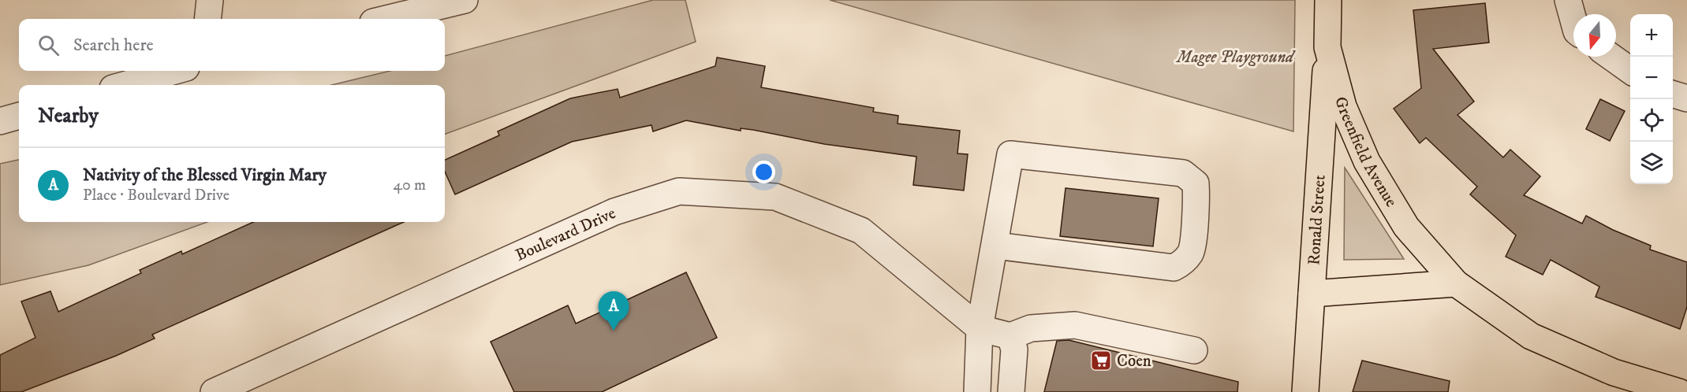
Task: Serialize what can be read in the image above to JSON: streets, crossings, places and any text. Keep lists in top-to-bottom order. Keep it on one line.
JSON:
{"streets":{"main road":["Greenfield Avenue","Ronald Street"],"street":["Boulevard Drive"]},"crossings":[["Greenfield Avenue","Ronald Street"]],"parks":["Magee Playground"],"places":{"supermarket":["Coen"]},"north":"bottom","page":{"map_buttons":["+","−"],"search":"Search here","heading":"Nearby","list":[{"mark":"A","name":"Nativity of the Blessed Virgin Mary","note":"Place · Boulevard Drive","value":"40 m"}],"pins":"A"}}
